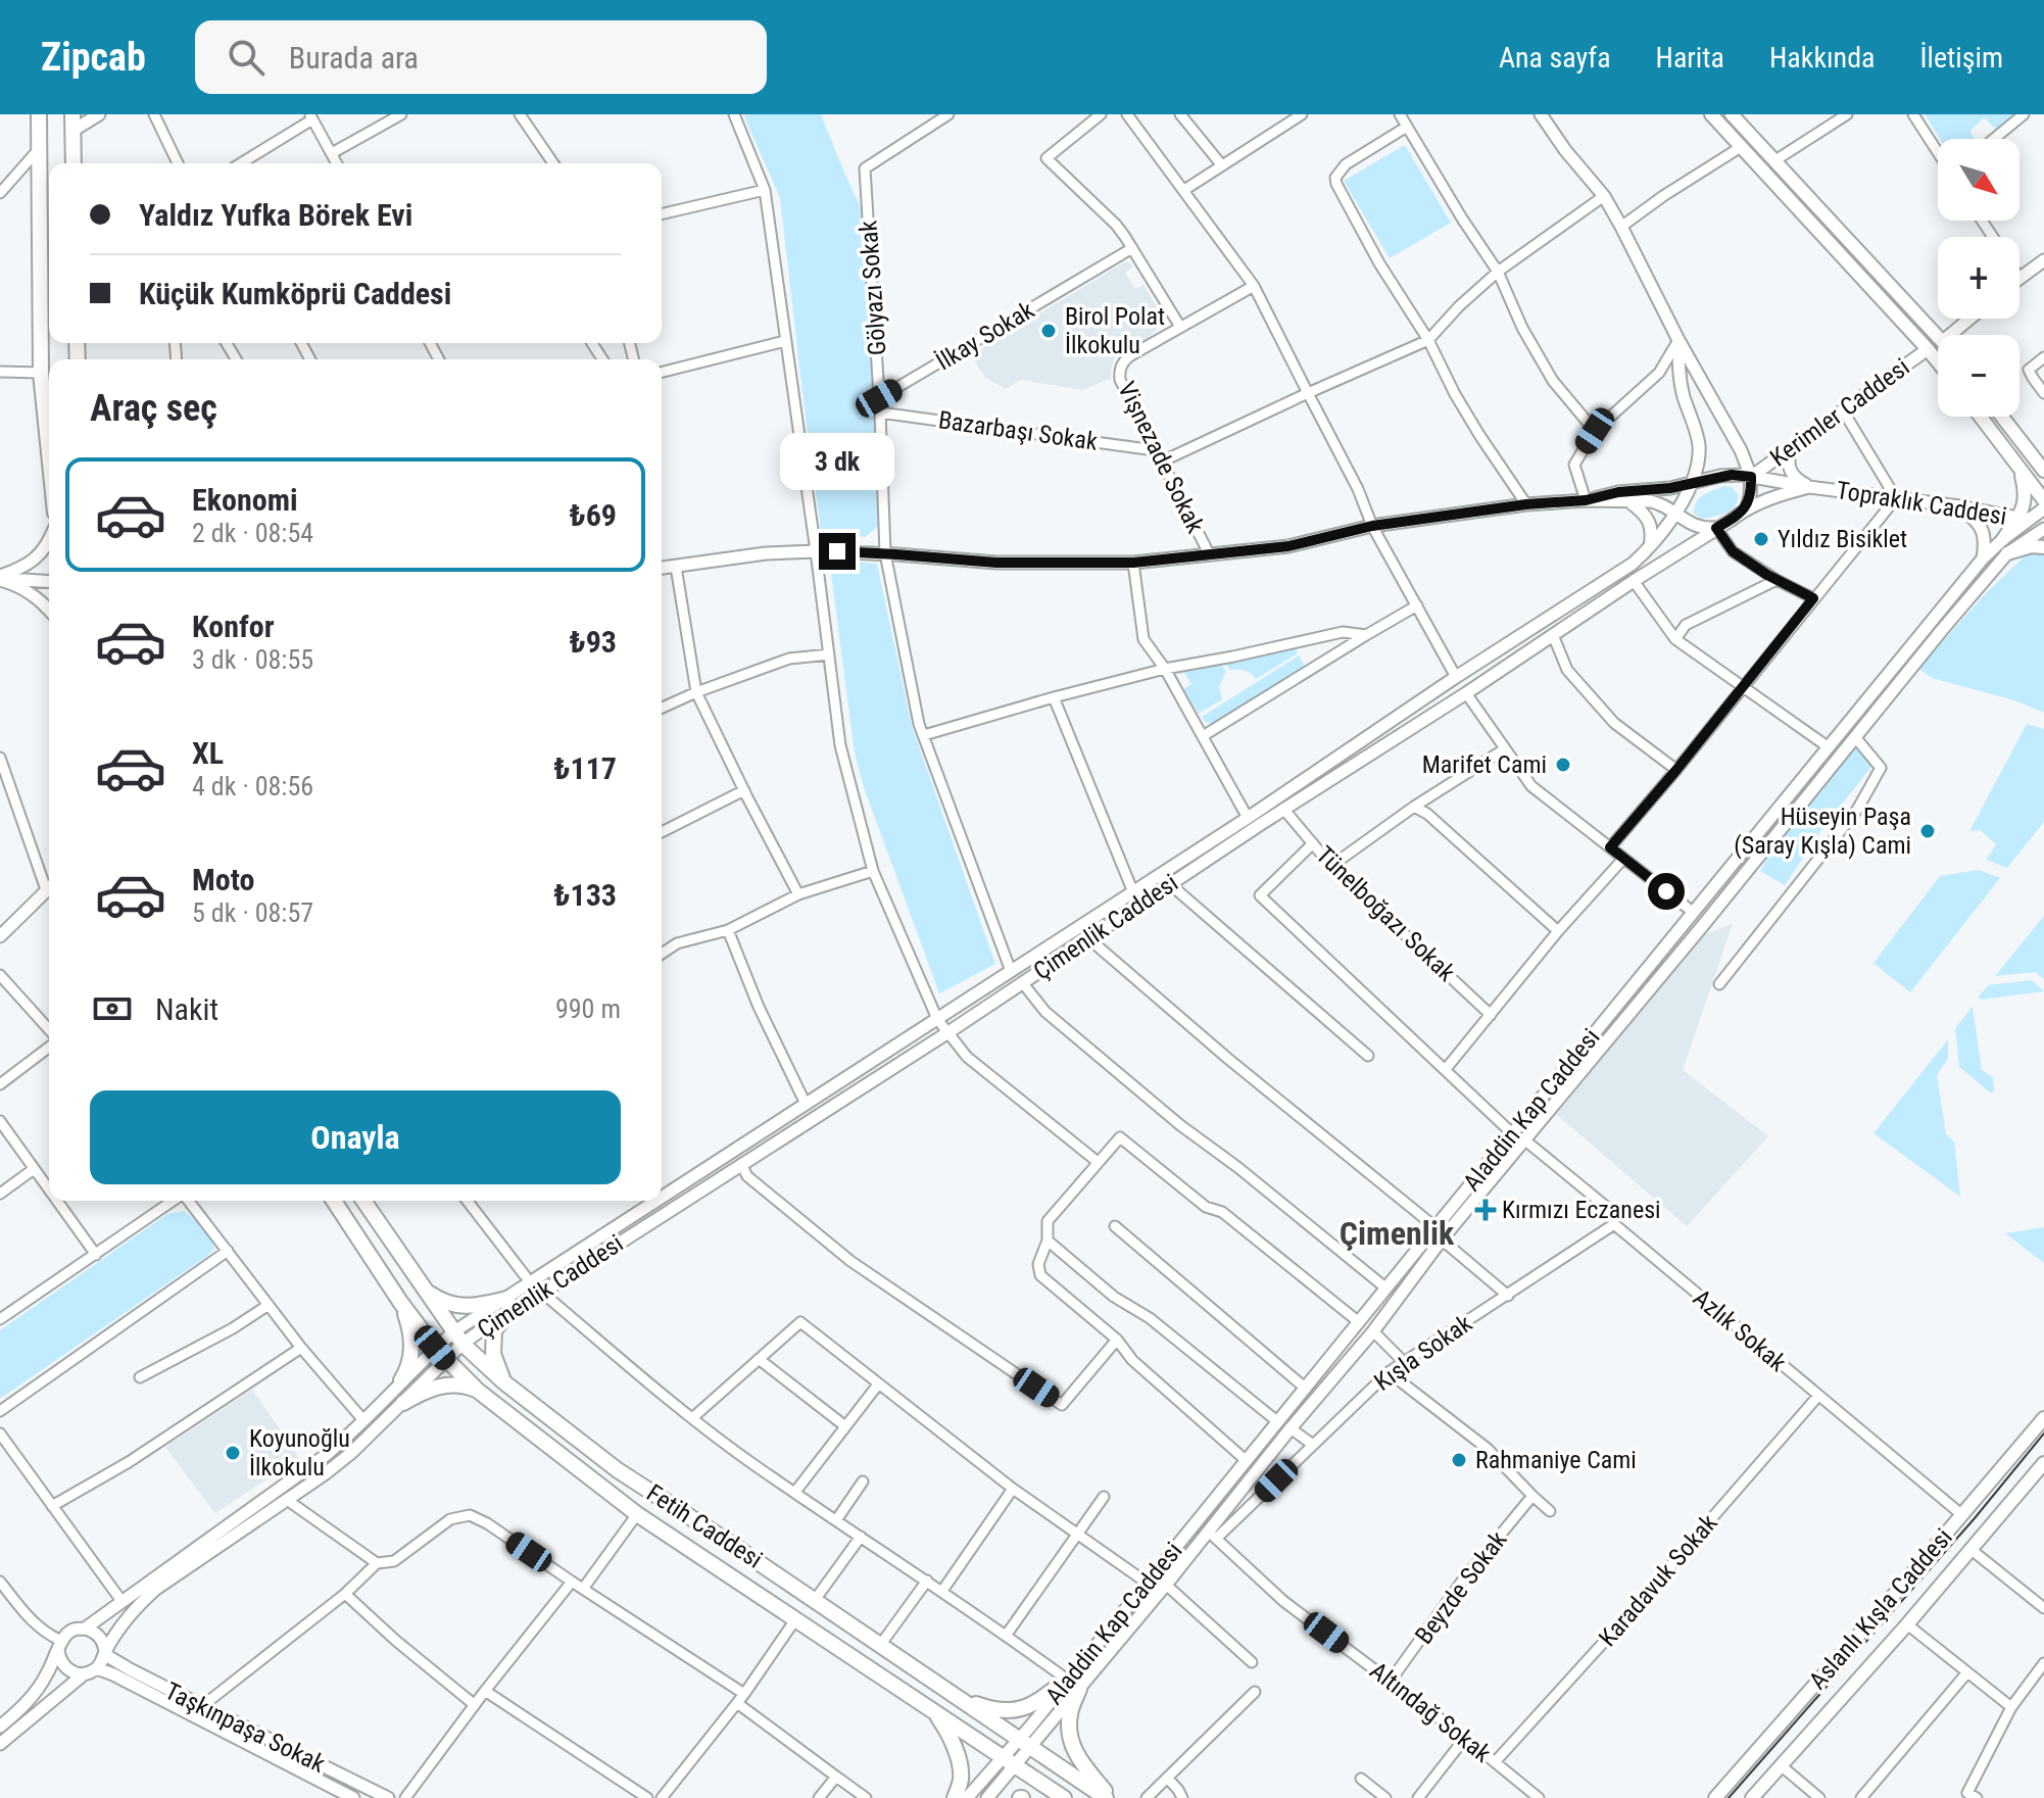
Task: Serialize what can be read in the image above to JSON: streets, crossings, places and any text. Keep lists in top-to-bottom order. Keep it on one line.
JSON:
{"streets":{"main road":["Fetih Caddesi","Aslanlı Kışla Caddesi"],"street":["Gölyazı Sokak","İlkay Sokak","Kerimler Caddesi","Bazarbaşı Sokak","Vişnezade Sokak","Topraklık Caddesi","Tünelboğazı Sokak","Çimenlik Caddesi","Aladdin Kap Caddesi","Azlık Sokak","Kışla Sokak","Karadavuk Sokak","Beyzde Sokak","Altındağ Sokak","Taşkınpaşa Sokak"]},"crossings":[["Gölyazı Sokak","İlkay Sokak"],["Gölyazı Sokak","Bazarbaşı Sokak"],["Gölyazı Sokak","Çimenlik Caddesi"],["Kerimler Caddesi","Topraklık Caddesi"],["Bazarbaşı Sokak","Vişnezade Sokak"],["Topraklık Caddesi","Çimenlik Caddesi"],["Topraklık Caddesi","Aladdin Kap Caddesi"],["Tünelboğazı Sokak","Çimenlik Caddesi"],["Çimenlik Caddesi","Fetih Caddesi"],["Çimenlik Caddesi","Taşkınpaşa Sokak"],["Aladdin Kap Caddesi","Azlık Sokak"],["Aladdin Kap Caddesi","Kışla Sokak"],["Aladdin Kap Caddesi","Fetih Caddesi"],["Aladdin Kap Caddesi","Altındağ Sokak"],["Azlık Sokak","Kışla Sokak"],["Azlık Sokak","Karadavuk Sokak"],["Azlık Sokak","Aslanlı Kışla Caddesi"],["Kışla Sokak","Altındağ Sokak"],["Karadavuk Sokak","Altındağ Sokak"],["Beyzde Sokak","Altındağ Sokak"]],"districts":["Çimenlik"],"places":{"other":["Birol Polat İlkokulu","Yıldız Bisiklet","Marifet Cami","Hüseyin Paşa (Saray Kışla) Cami","Koyunoğlu İlkokulu","Rahmaniye Cami"],"health":["Kırmızı Eczanesi"]},"north":"bottom right","page":{"header":"Zipcab","search":"Burada ara","nav":["Ana sayfa","Harita","Hakkında","İletişim"],"map_buttons":["+","−"],"banner":["Yaldız Yufka Börek Evi","Küçük Kumköprü Caddesi"],"heading":"Araç seç","bubble":"3 dk","list":[{"name":"Ekonomi","note":"2 dk · 08:54","value":"₺69"},{"name":"Konfor","note":"3 dk · 08:55","value":"₺93"},{"name":"XL","note":"4 dk · 08:56","value":"₺117"},{"name":"Moto","note":"5 dk · 08:57","value":"₺133"}],"pay":["Nakit","990 m"],"buttons":"Onayla"}}
